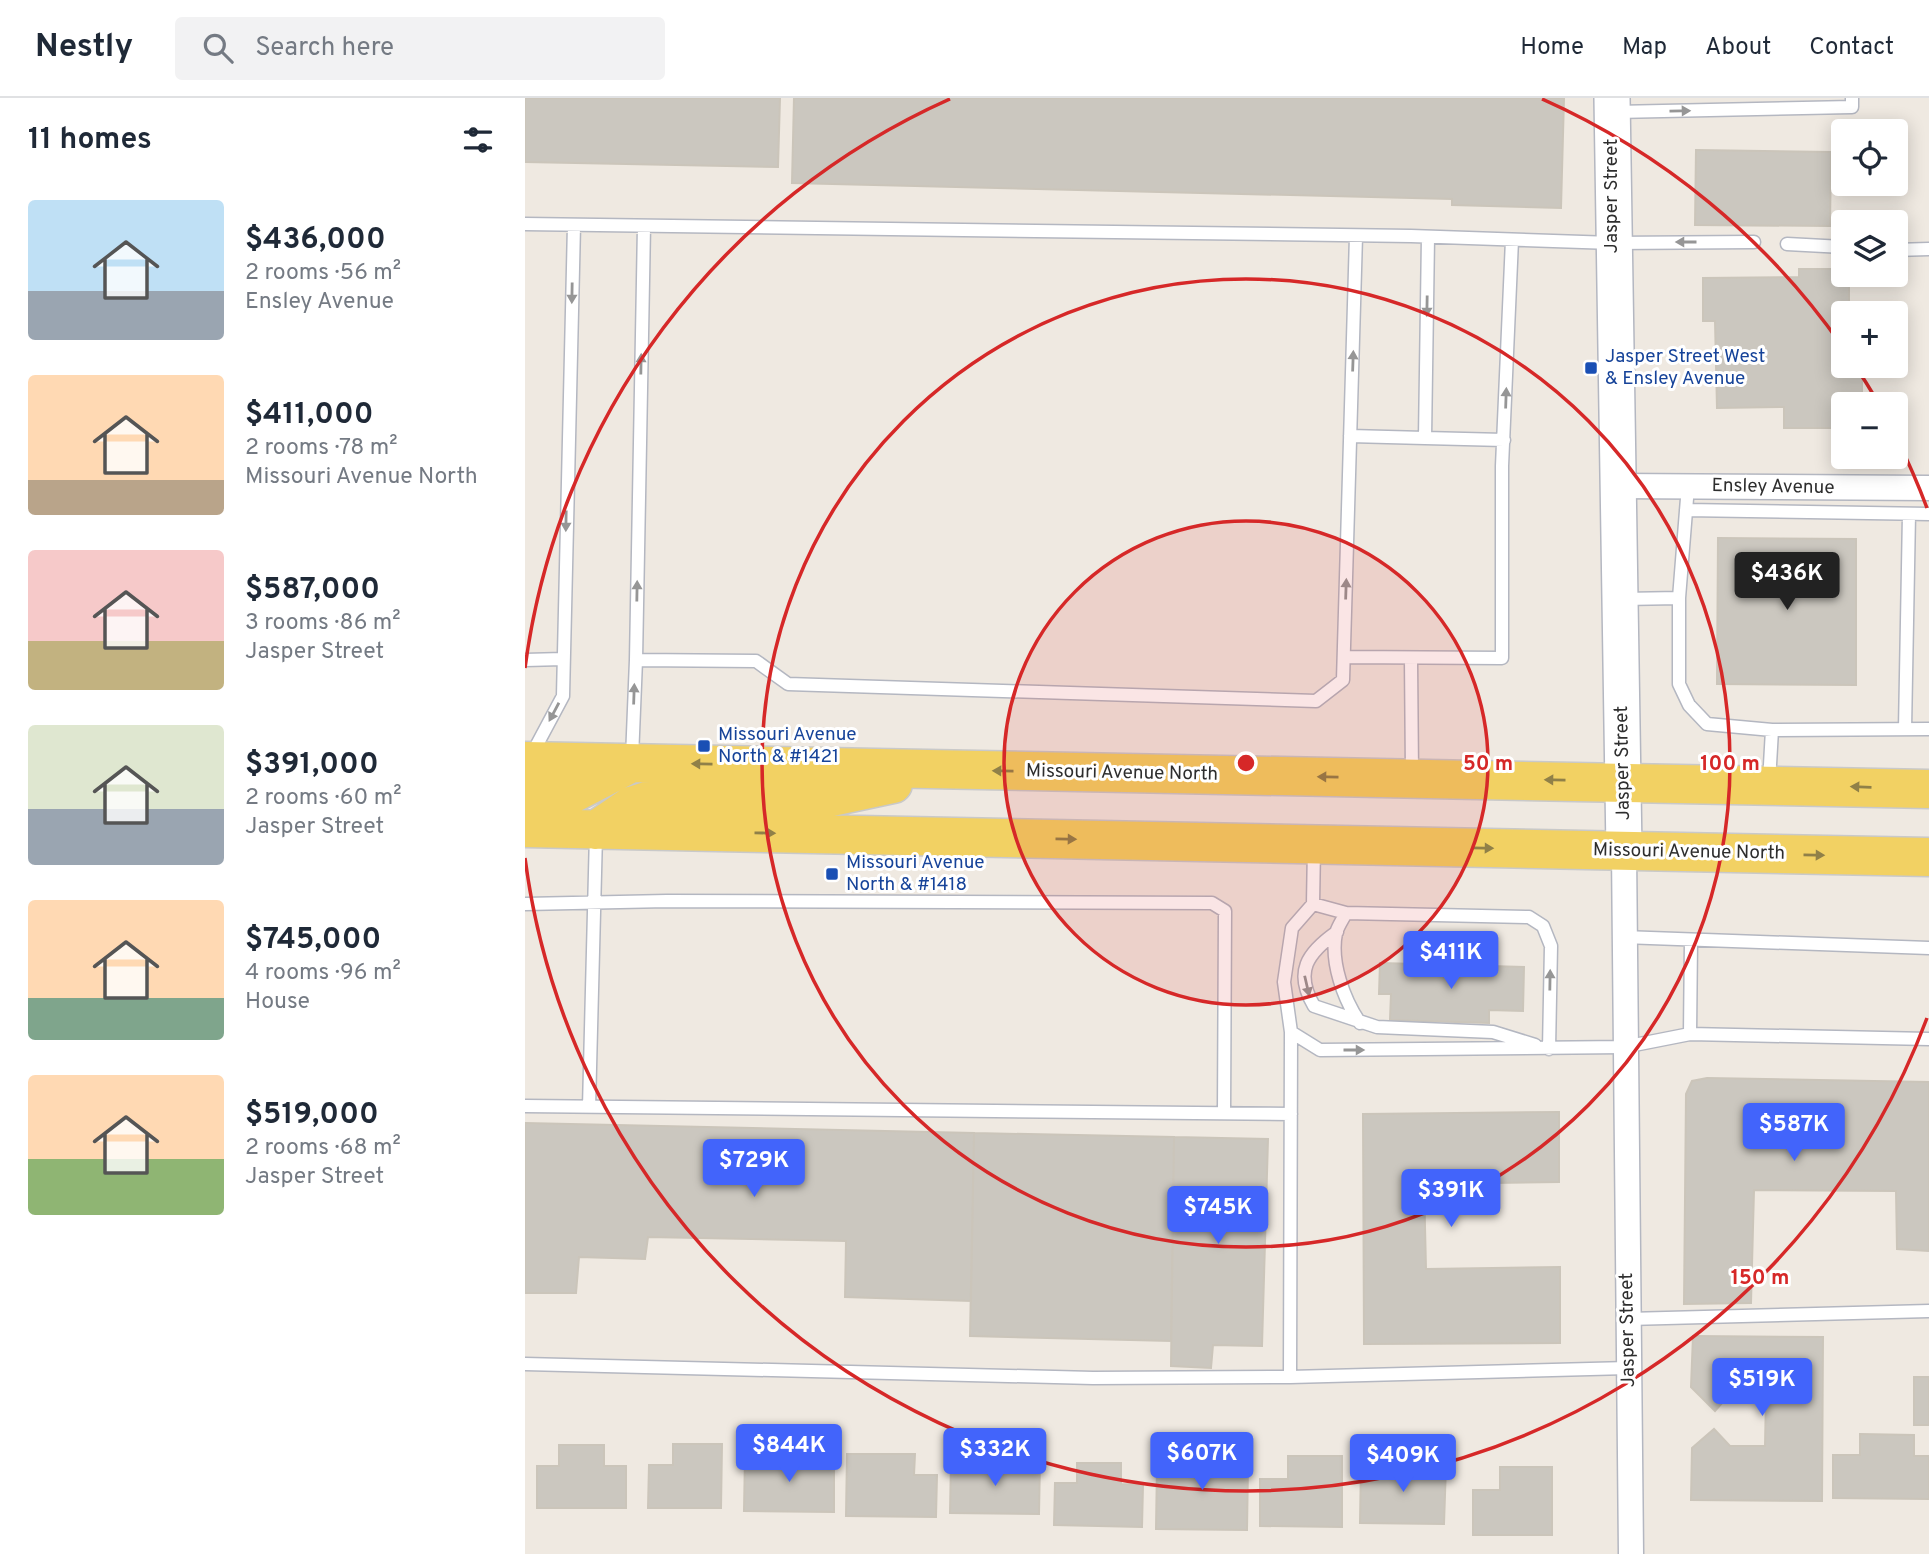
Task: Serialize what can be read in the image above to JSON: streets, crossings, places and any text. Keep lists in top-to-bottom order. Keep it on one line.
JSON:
{"streets":{"main road":["Missouri Avenue North"],"street":["Jasper Street","Ensley Avenue"]},"crossings":[["Jasper Street","Ensley Avenue"],["Jasper Street","Missouri Avenue North"]],"places":{"transit":["Jasper Street West & Ensley Avenue","Missouri Avenue North & #1421","Missouri Avenue North & #1418"]},"page":{"header":"Nestly","search":"Search here","nav":["Home","Map","About","Contact"],"heading":"11 homes","map_buttons":["+","−"],"list":[{"name":"$436,000","note":"2 rooms · 56 m² · Ensley Avenue"},{"name":"$411,000","note":"2 rooms · 78 m² · Missouri Avenue North"},{"name":"$587,000","note":"3 rooms · 86 m² · Jasper Street"},{"name":"$391,000","note":"2 rooms · 60 m² · Jasper Street"},{"name":"$745,000","note":"4 rooms · 96 m² · House"},{"name":"$519,000","note":"2 rooms · 68 m² · Jasper Street"}],"price":["$436K","$411K","$587K","$729K","$391K","$745K","$519K","$844K","$332K","$607K","$409K"]},"rings":["50 m","100 m","150 m"]}
